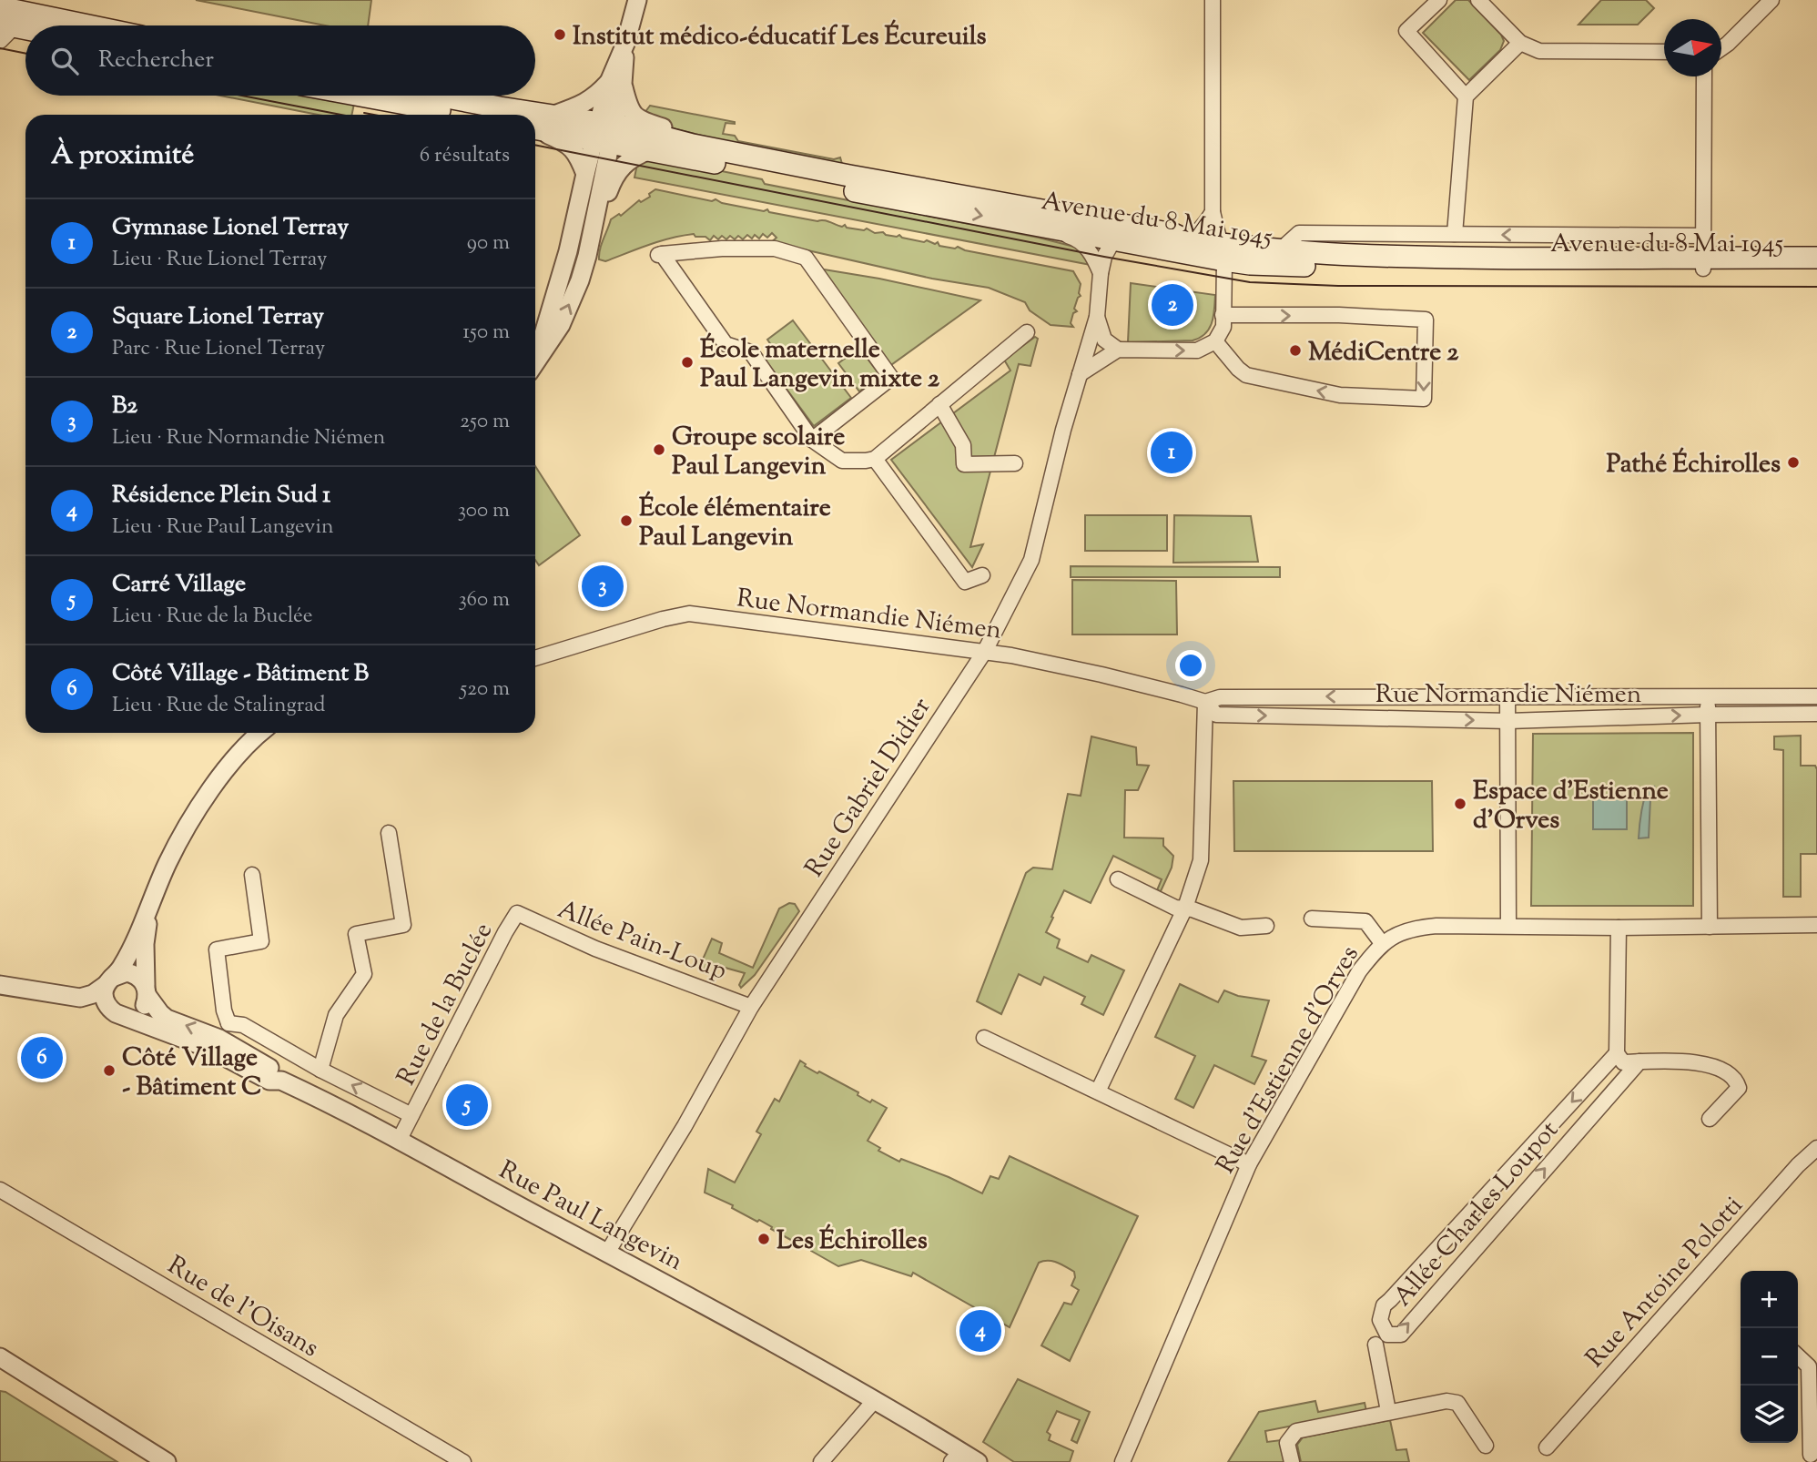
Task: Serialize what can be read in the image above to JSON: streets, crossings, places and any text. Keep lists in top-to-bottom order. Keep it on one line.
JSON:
{"streets":{"main road":["Avenue du 8 Mai 1945"],"street":["Rue Normandie Niémen","Rue Gabriel Didier","Allée Pain-Loup","Rue de la Buclée","Rue d'Estienne d'Orves","Allée Charles Loupot","Rue Paul Langevin","Rue Antoine Polotti","Rue de l'Oisans"]},"crossings":[["Avenue du 8 Mai 1945","Rue Gabriel Didier"],["Rue Normandie Niémen","Rue Gabriel Didier"],["Rue Gabriel Didier","Allée Pain-Loup"],["Rue Gabriel Didier","Rue Paul Langevin"],["Allée Pain-Loup","Rue de la Buclée"],["Rue de la Buclée","Rue Paul Langevin"]],"places":["Institut médico-éducatif Les Écureuils","MédiCentre 2","École maternelle Paul Langevin mixte 2","Groupe scolaire Paul Langevin","Pathé Échirolles","École élémentaire Paul Langevin","Espace d'Estienne d'Orves","Côté Village - Bâtiment C","Les Échirolles"],"north":"right","page":{"search":"Rechercher","heading":["À proximité","6 résultats"],"list":[{"mark":"1","name":"Gymnase Lionel Terray","note":"Lieu · Rue Lionel Terray","value":"90 m"},{"mark":"2","name":"Square Lionel Terray","note":"Parc · Rue Lionel Terray","value":"150 m"},{"mark":"3","name":"B2","note":"Lieu · Rue Normandie Niémen","value":"250 m"},{"mark":"4","name":"Résidence Plein Sud 1","note":"Lieu · Rue Paul Langevin","value":"300 m"},{"mark":"5","name":"Carré Village","note":"Lieu · Rue de la Buclée","value":"360 m"},{"mark":"6","name":"Côté Village - Bâtiment B","note":"Lieu · Rue de Stalingrad","value":"520 m"}],"pins":["2","1","3","6","5","4"],"map_buttons":["+","−"]}}
